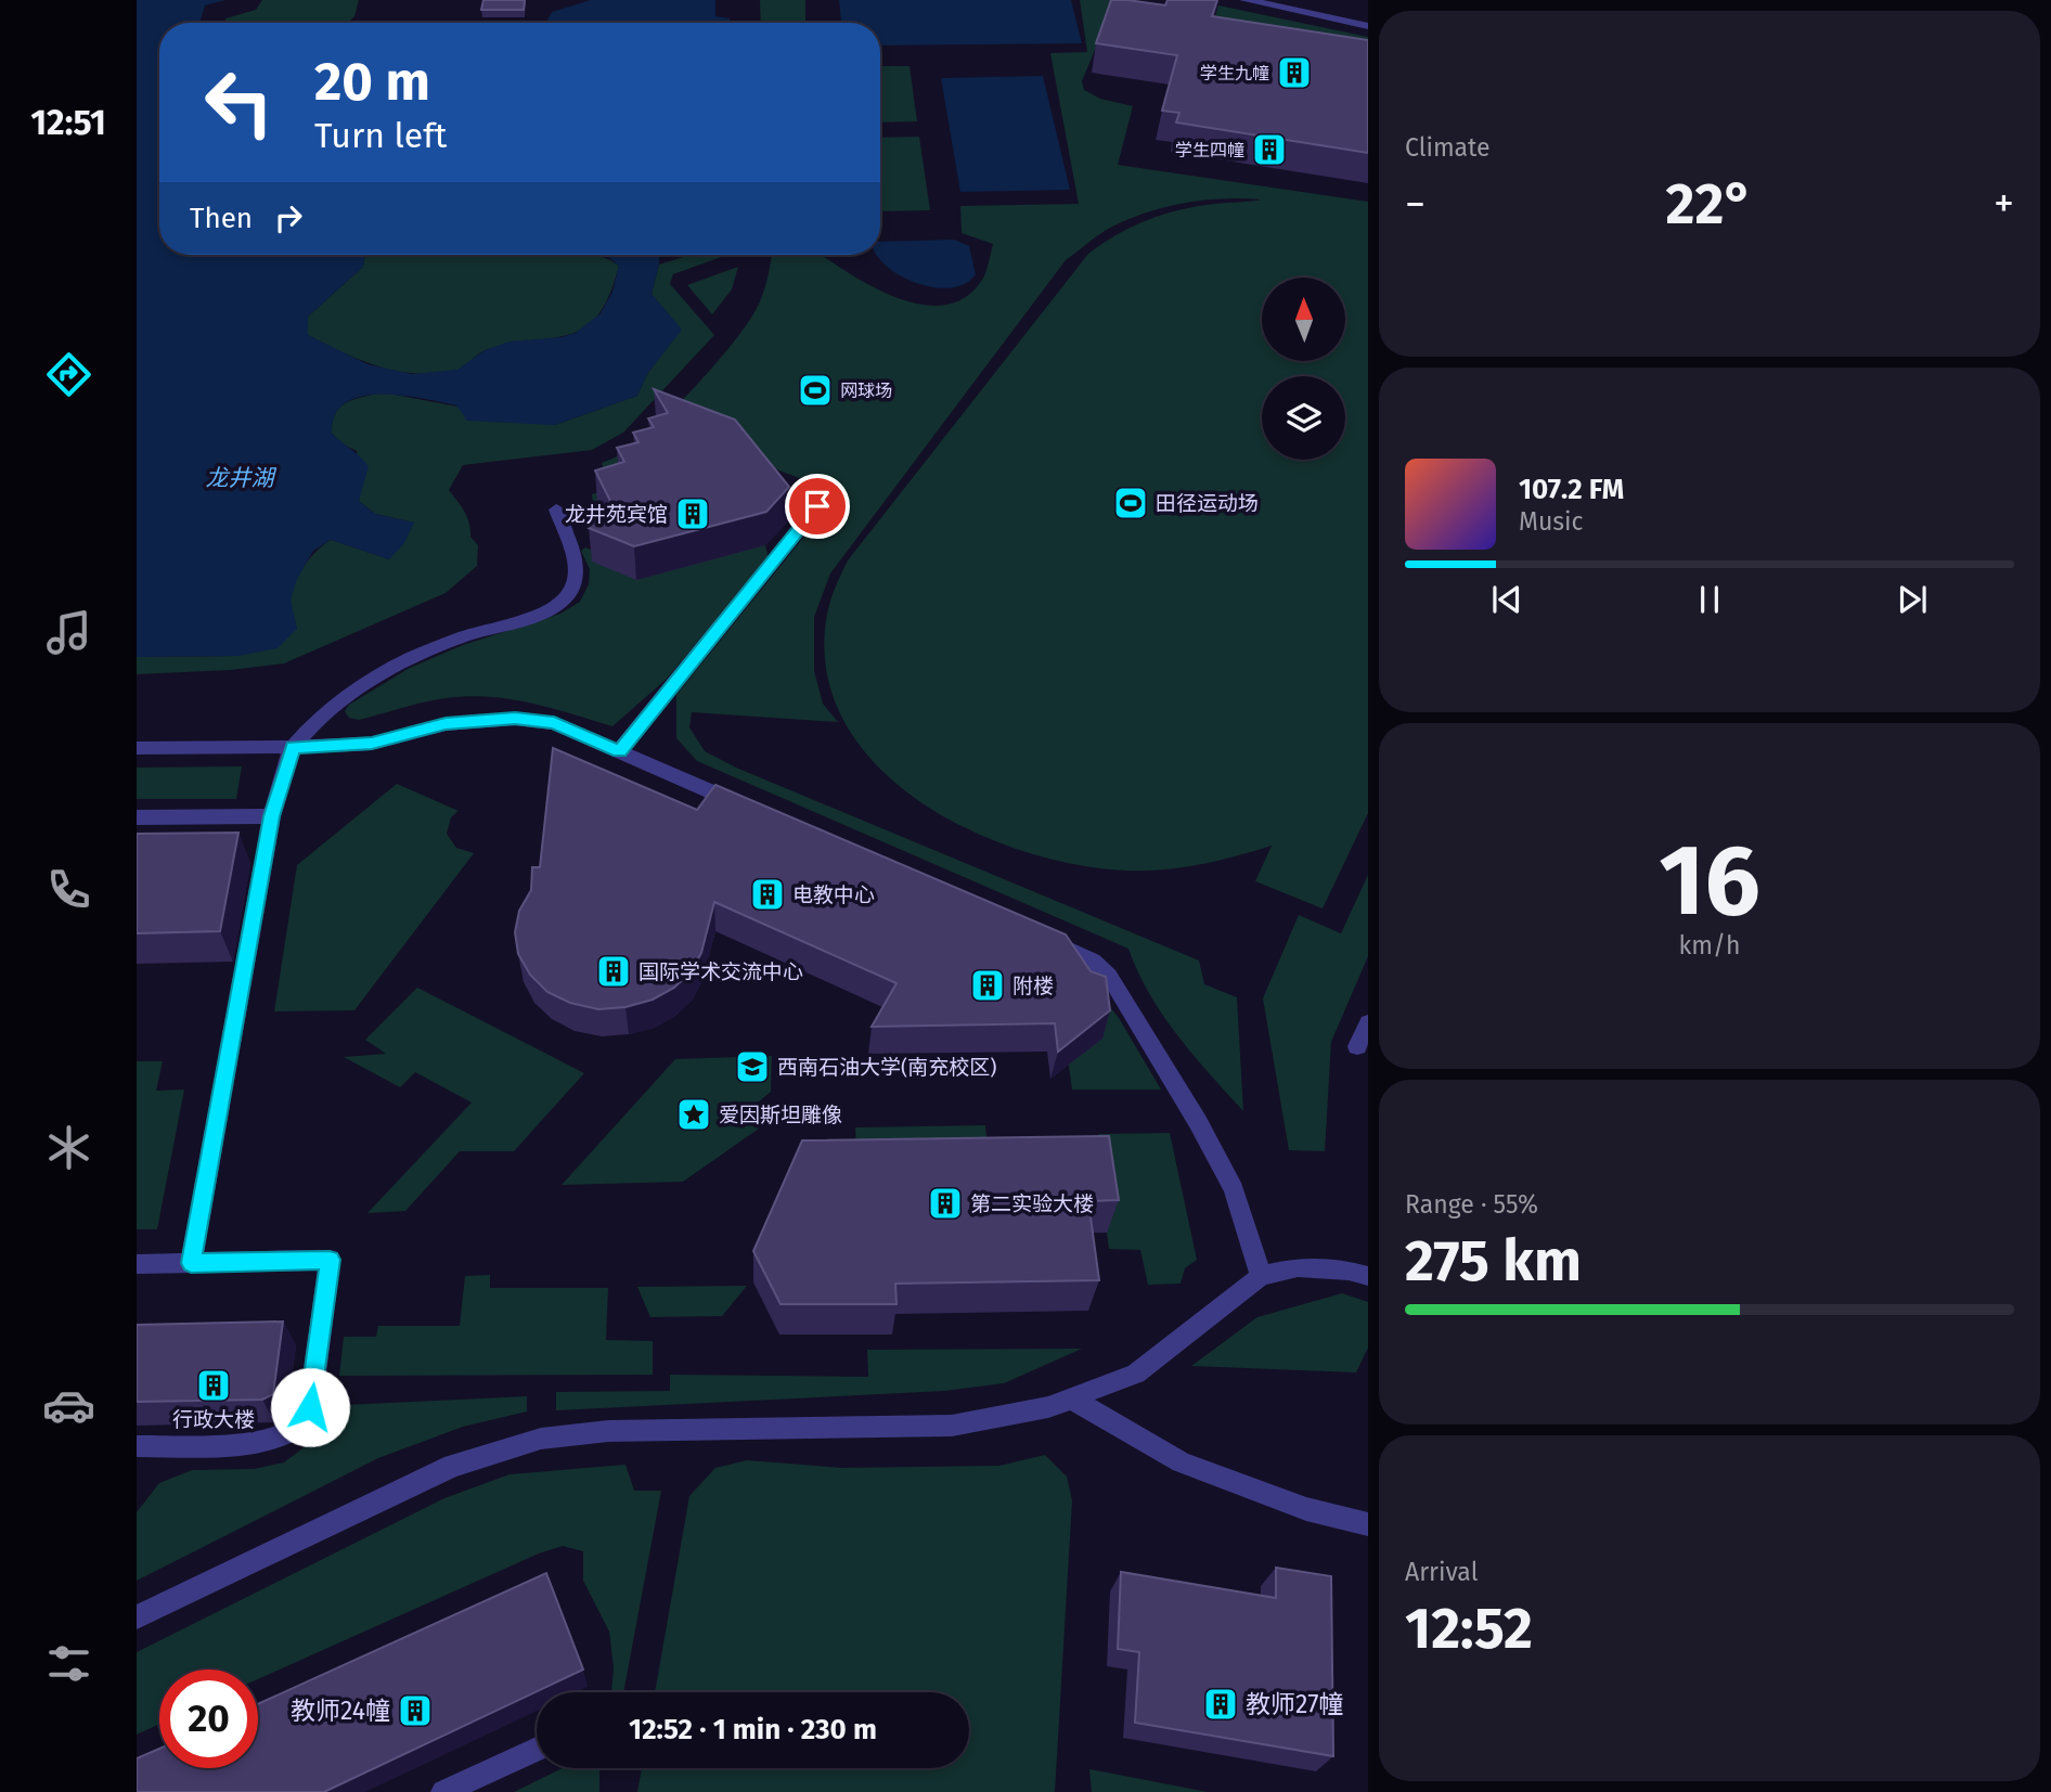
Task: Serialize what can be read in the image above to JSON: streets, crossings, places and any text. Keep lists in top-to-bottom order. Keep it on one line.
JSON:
{"water":["龙井湖"],"places":{"building":["学生九幢","学生四幢","龙井苑宾馆","电教中心","国际学术交流中心","附楼","第二实验大楼","行政大楼","教师27幢","教师24幢"],"sports":["网球场","田径运动场"],"school or university":["西南石油大学(南充校区)"],"place":["爱因斯坦雕像"]},"north":"top","page":{"tabs":"12:51","tile":["Climate",["16","km/h"],["Range · 55%","275 km"],["Arrival","12:52"]],"turn":["20 m","Turn left"],"heat":["−","22°","+"],"then":"Then","song":["107.2 FM","Music"],"limit":"20","trip":"12:52 · 1 min · 230 m"}}
